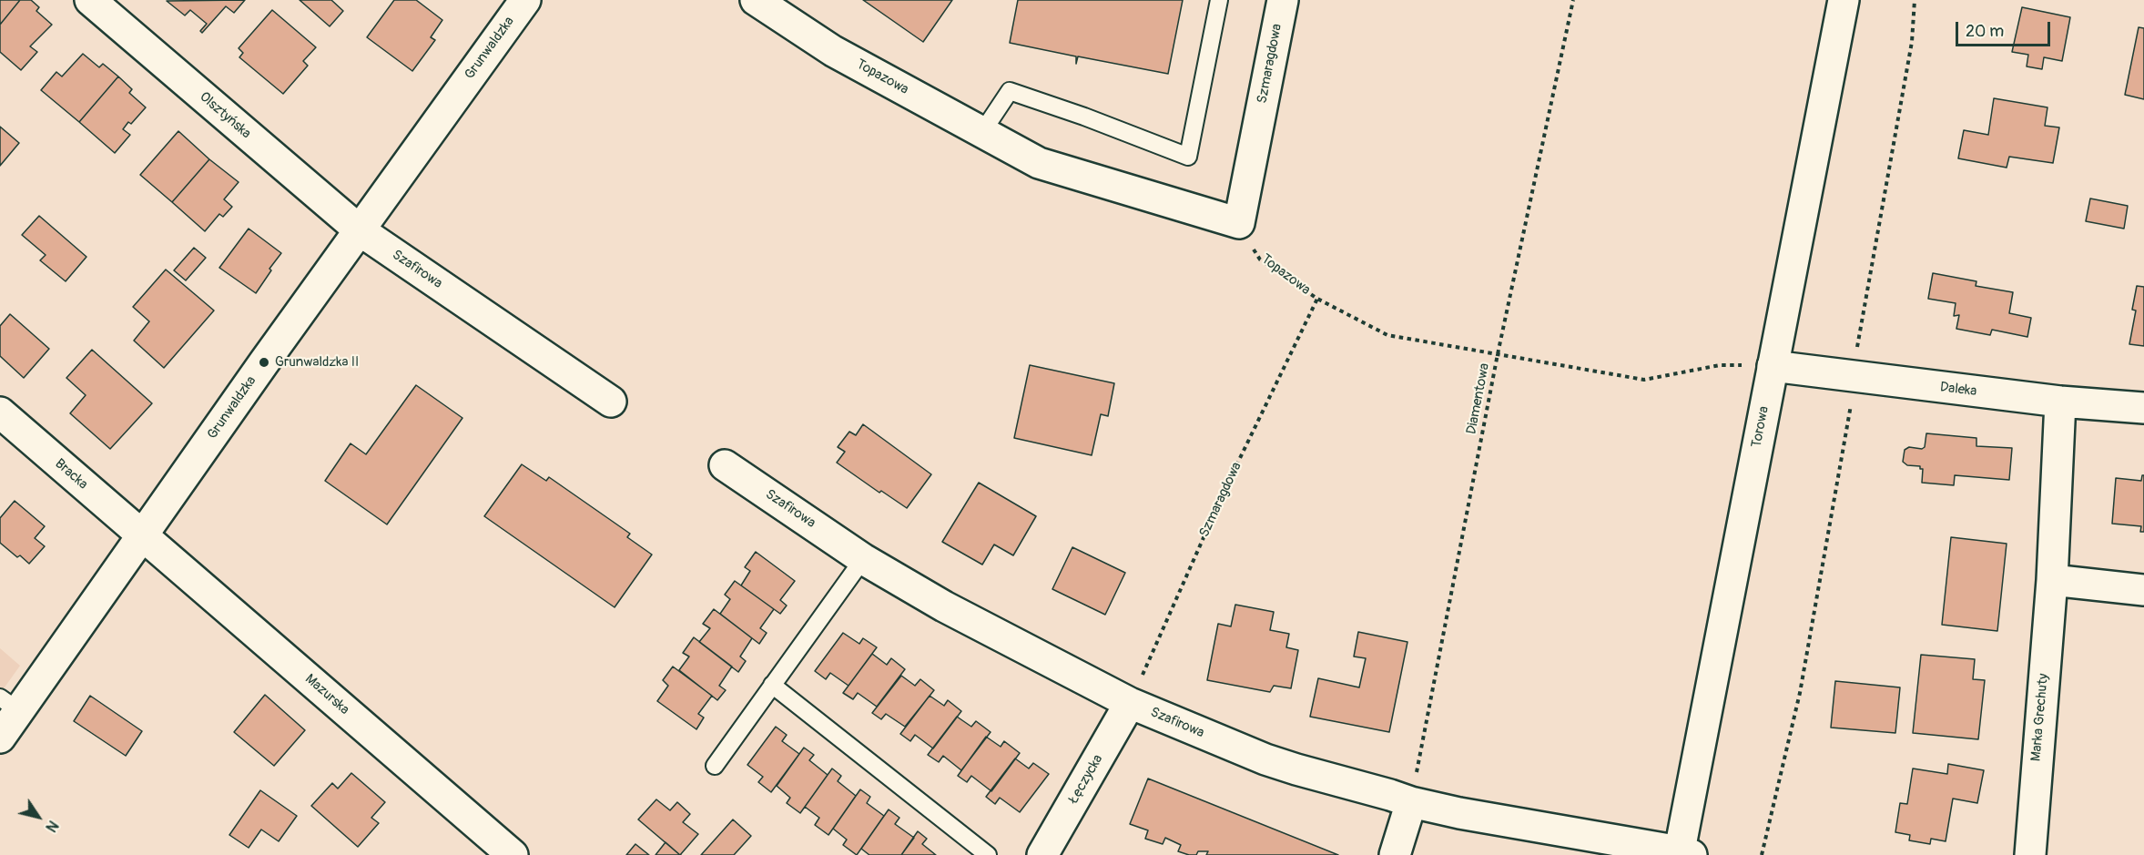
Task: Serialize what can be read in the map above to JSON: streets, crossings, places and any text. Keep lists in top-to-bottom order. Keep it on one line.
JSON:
{"streets":{"street":["Grunwaldzka","Szmaragdowa","Topazowa","Olsztyńska","Szafirowa","Daleka","Torowa","Bracka","Mazurska","Marka Grechuty","Łęczycka"],"path":["Diamentowa"]},"crossings":[["Grunwaldzka","Olsztyńska"],["Grunwaldzka","Szafirowa"],["Grunwaldzka","Bracka"],["Grunwaldzka","Mazurska"],["Szmaragdowa","Topazowa"],["Szmaragdowa","Szafirowa"],["Szmaragdowa","Łęczycka"],["Topazowa","Daleka"],["Topazowa","Diamentowa"],["Topazowa","Torowa"],["Olsztyńska","Szafirowa"],["Szafirowa","Diamentowa"],["Szafirowa","Torowa"],["Szafirowa","Łęczycka"],["Daleka","Torowa"],["Daleka","Marka Grechuty"],["Bracka","Mazurska"]],"places":["Grunwaldzka II"],"scale_bar":"20 m","north":"bottom right"}
